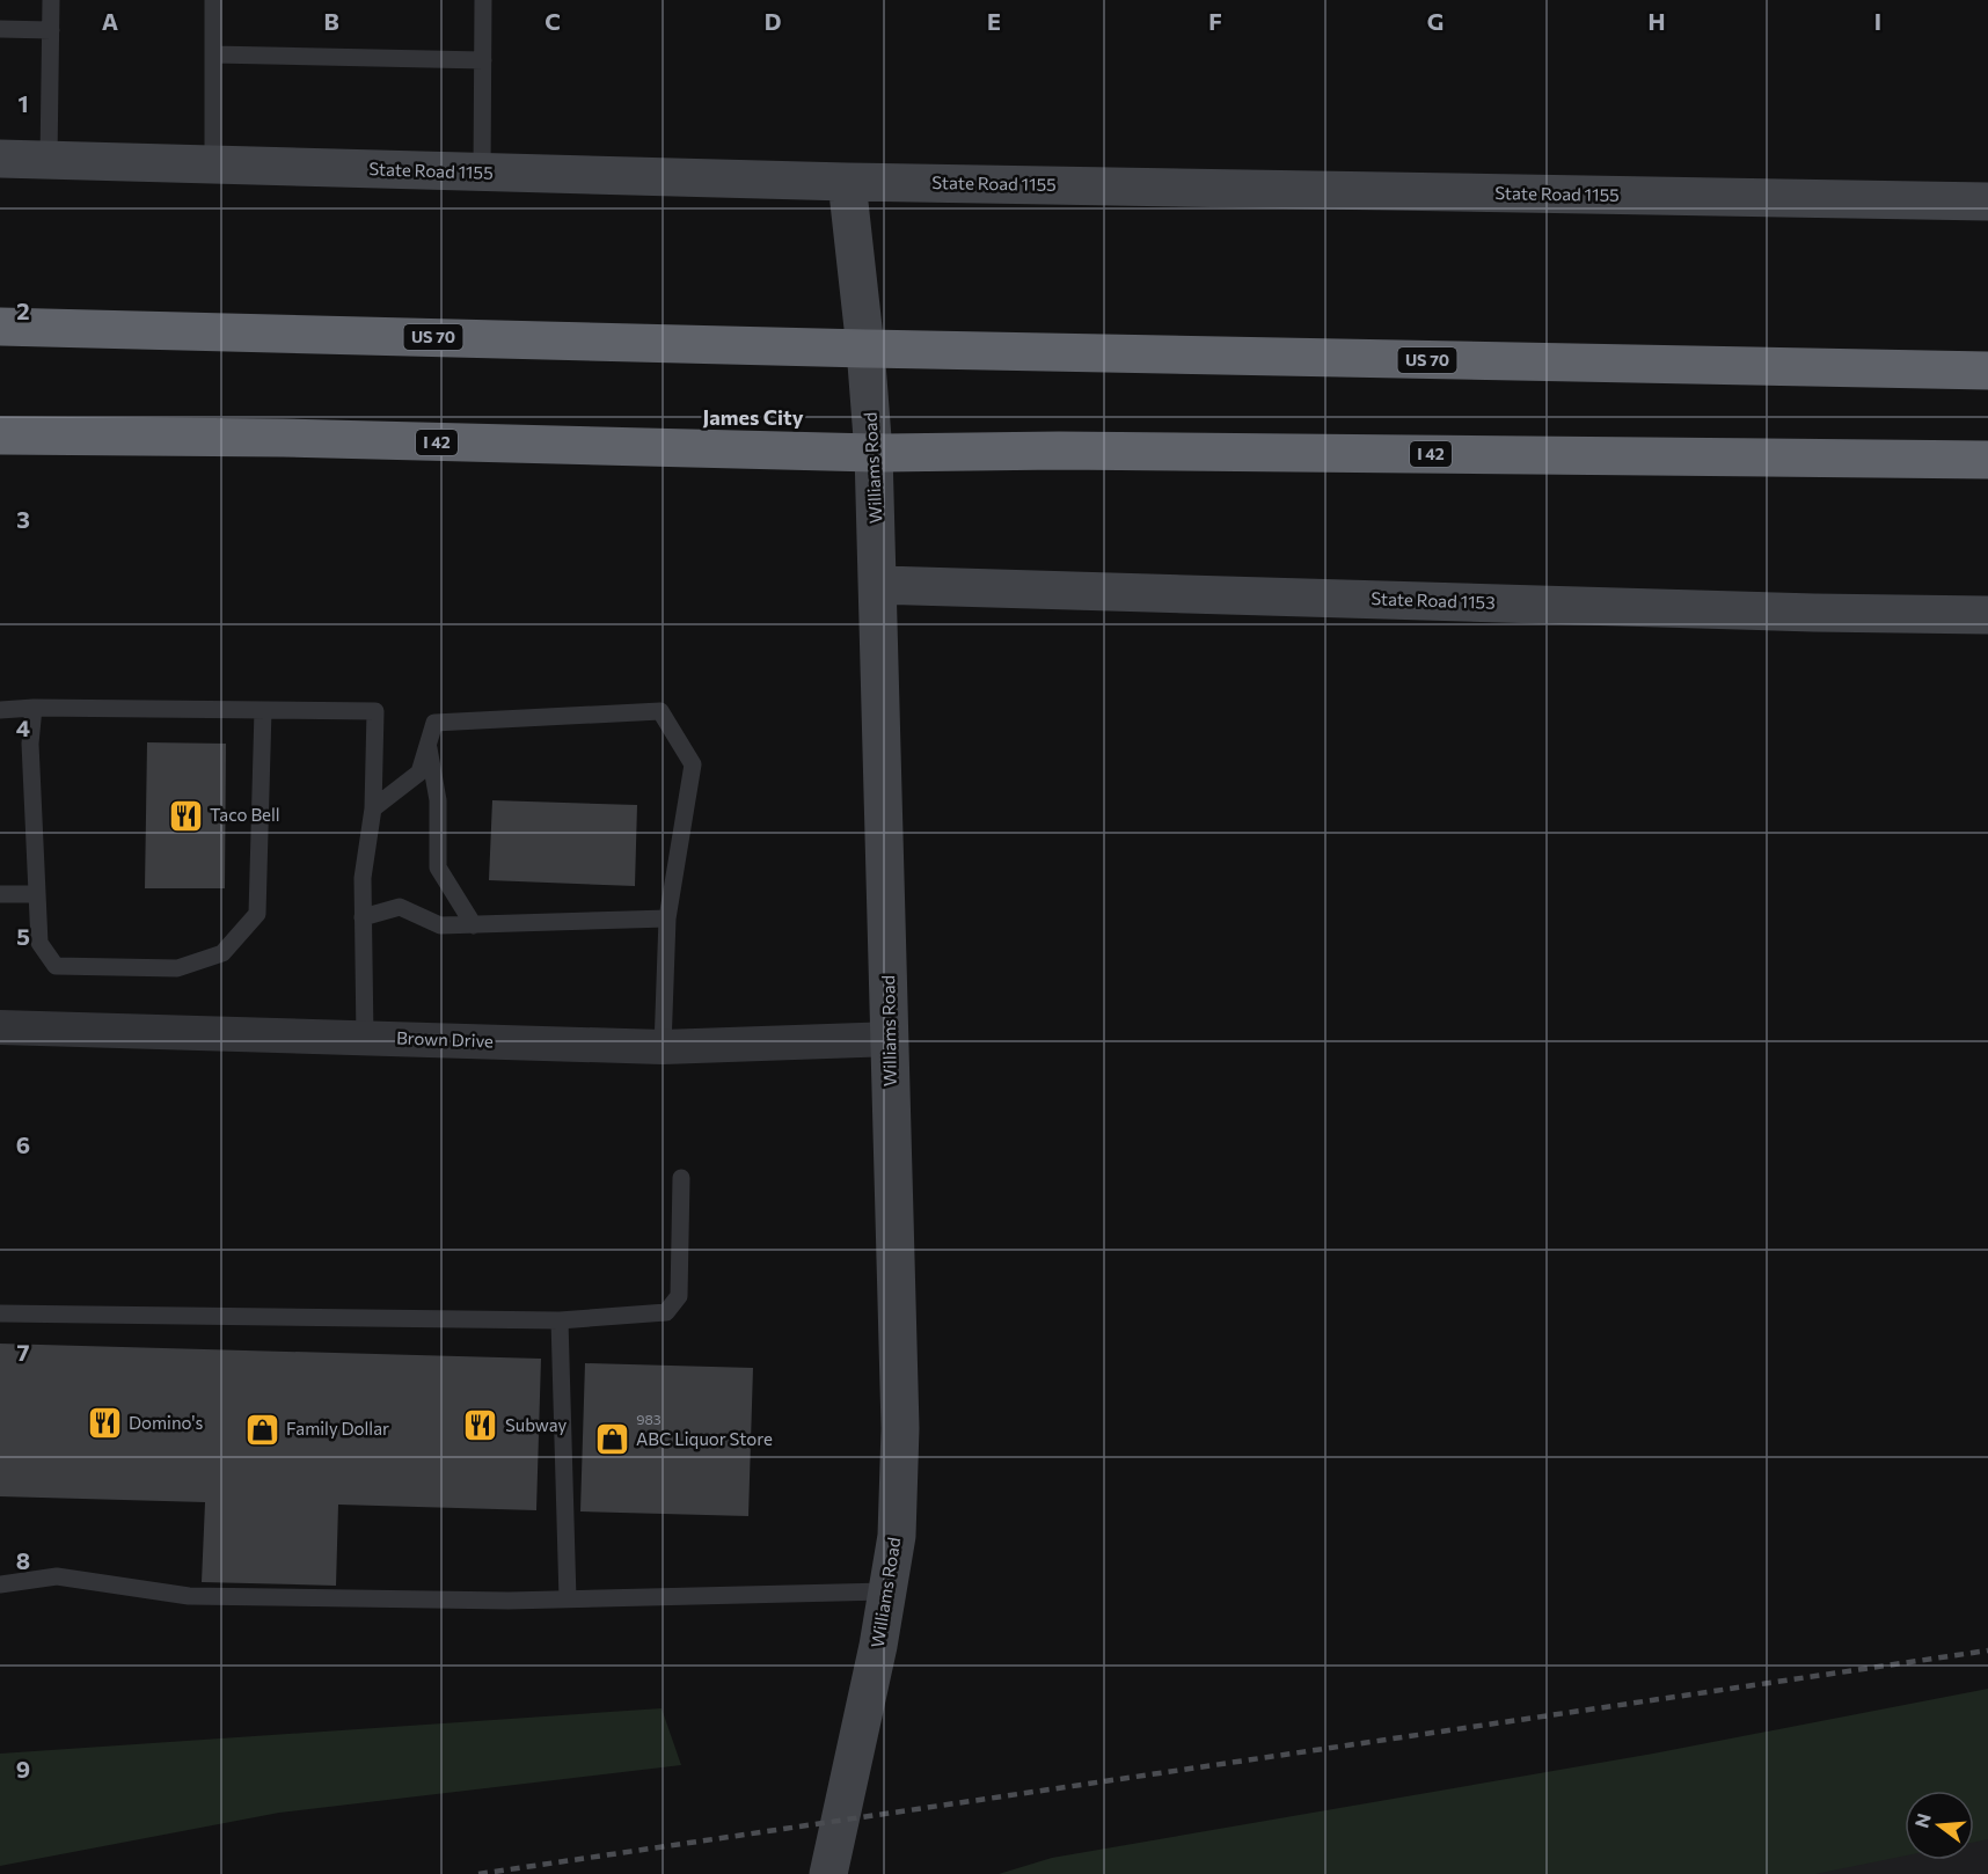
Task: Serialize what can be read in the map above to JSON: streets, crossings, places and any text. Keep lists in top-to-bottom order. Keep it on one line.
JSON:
{"streets":{"highway":["US 70","I 42"],"street":["State Road 1155","Williams Road","State Road 1153","Brown Drive"]},"crossings":[["State Road 1155","Williams Road"],["US 70","Williams Road"],["I 42","Williams Road"],["Williams Road","State Road 1153"],["Williams Road","Brown Drive"]],"districts":["James City"],"places":{"restaurant":["Taco Bell","Domino's","Subway"],"shop":["Family Dollar","ABC Liquor Store"]},"house_numbers":["983"],"north":"left","grid":{"columns":["A","B","C","D","E","F","G","H","I"],"rows":["1","2","3","4","5","6","7","8","9"]}}
